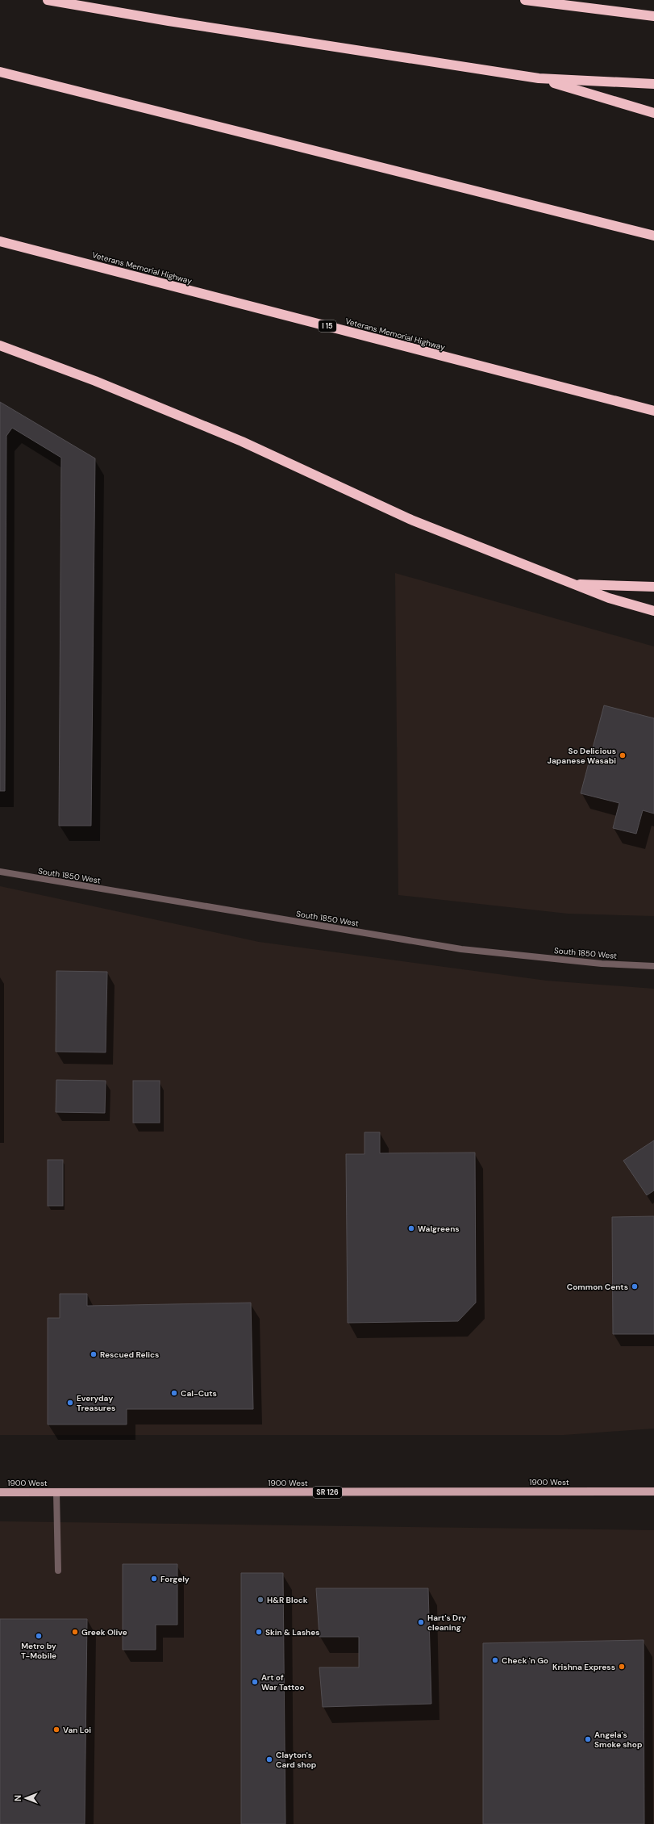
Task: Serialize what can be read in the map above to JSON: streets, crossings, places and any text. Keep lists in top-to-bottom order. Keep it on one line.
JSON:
{"streets":{"highway":["Veterans Memorial Highway","I 15"],"main road":["1900 West","SR 126"],"street":["South 1850 West"]},"places":["So Delicious Japanese Wasabi","Walgreens","Common Cents","Rescued Relics","Cal-Cuts","Everyday Treasures","Forgely","H&R Block","Hart's Dry cleaning","Greek Olive","Skin & Lashes","Metro by T-Mobile","Check 'n Go","Krishna Express","Art of War Tattoo","Van Loi","Angela's Smoke shop","Clayton's Card shop"],"north":"left"}
